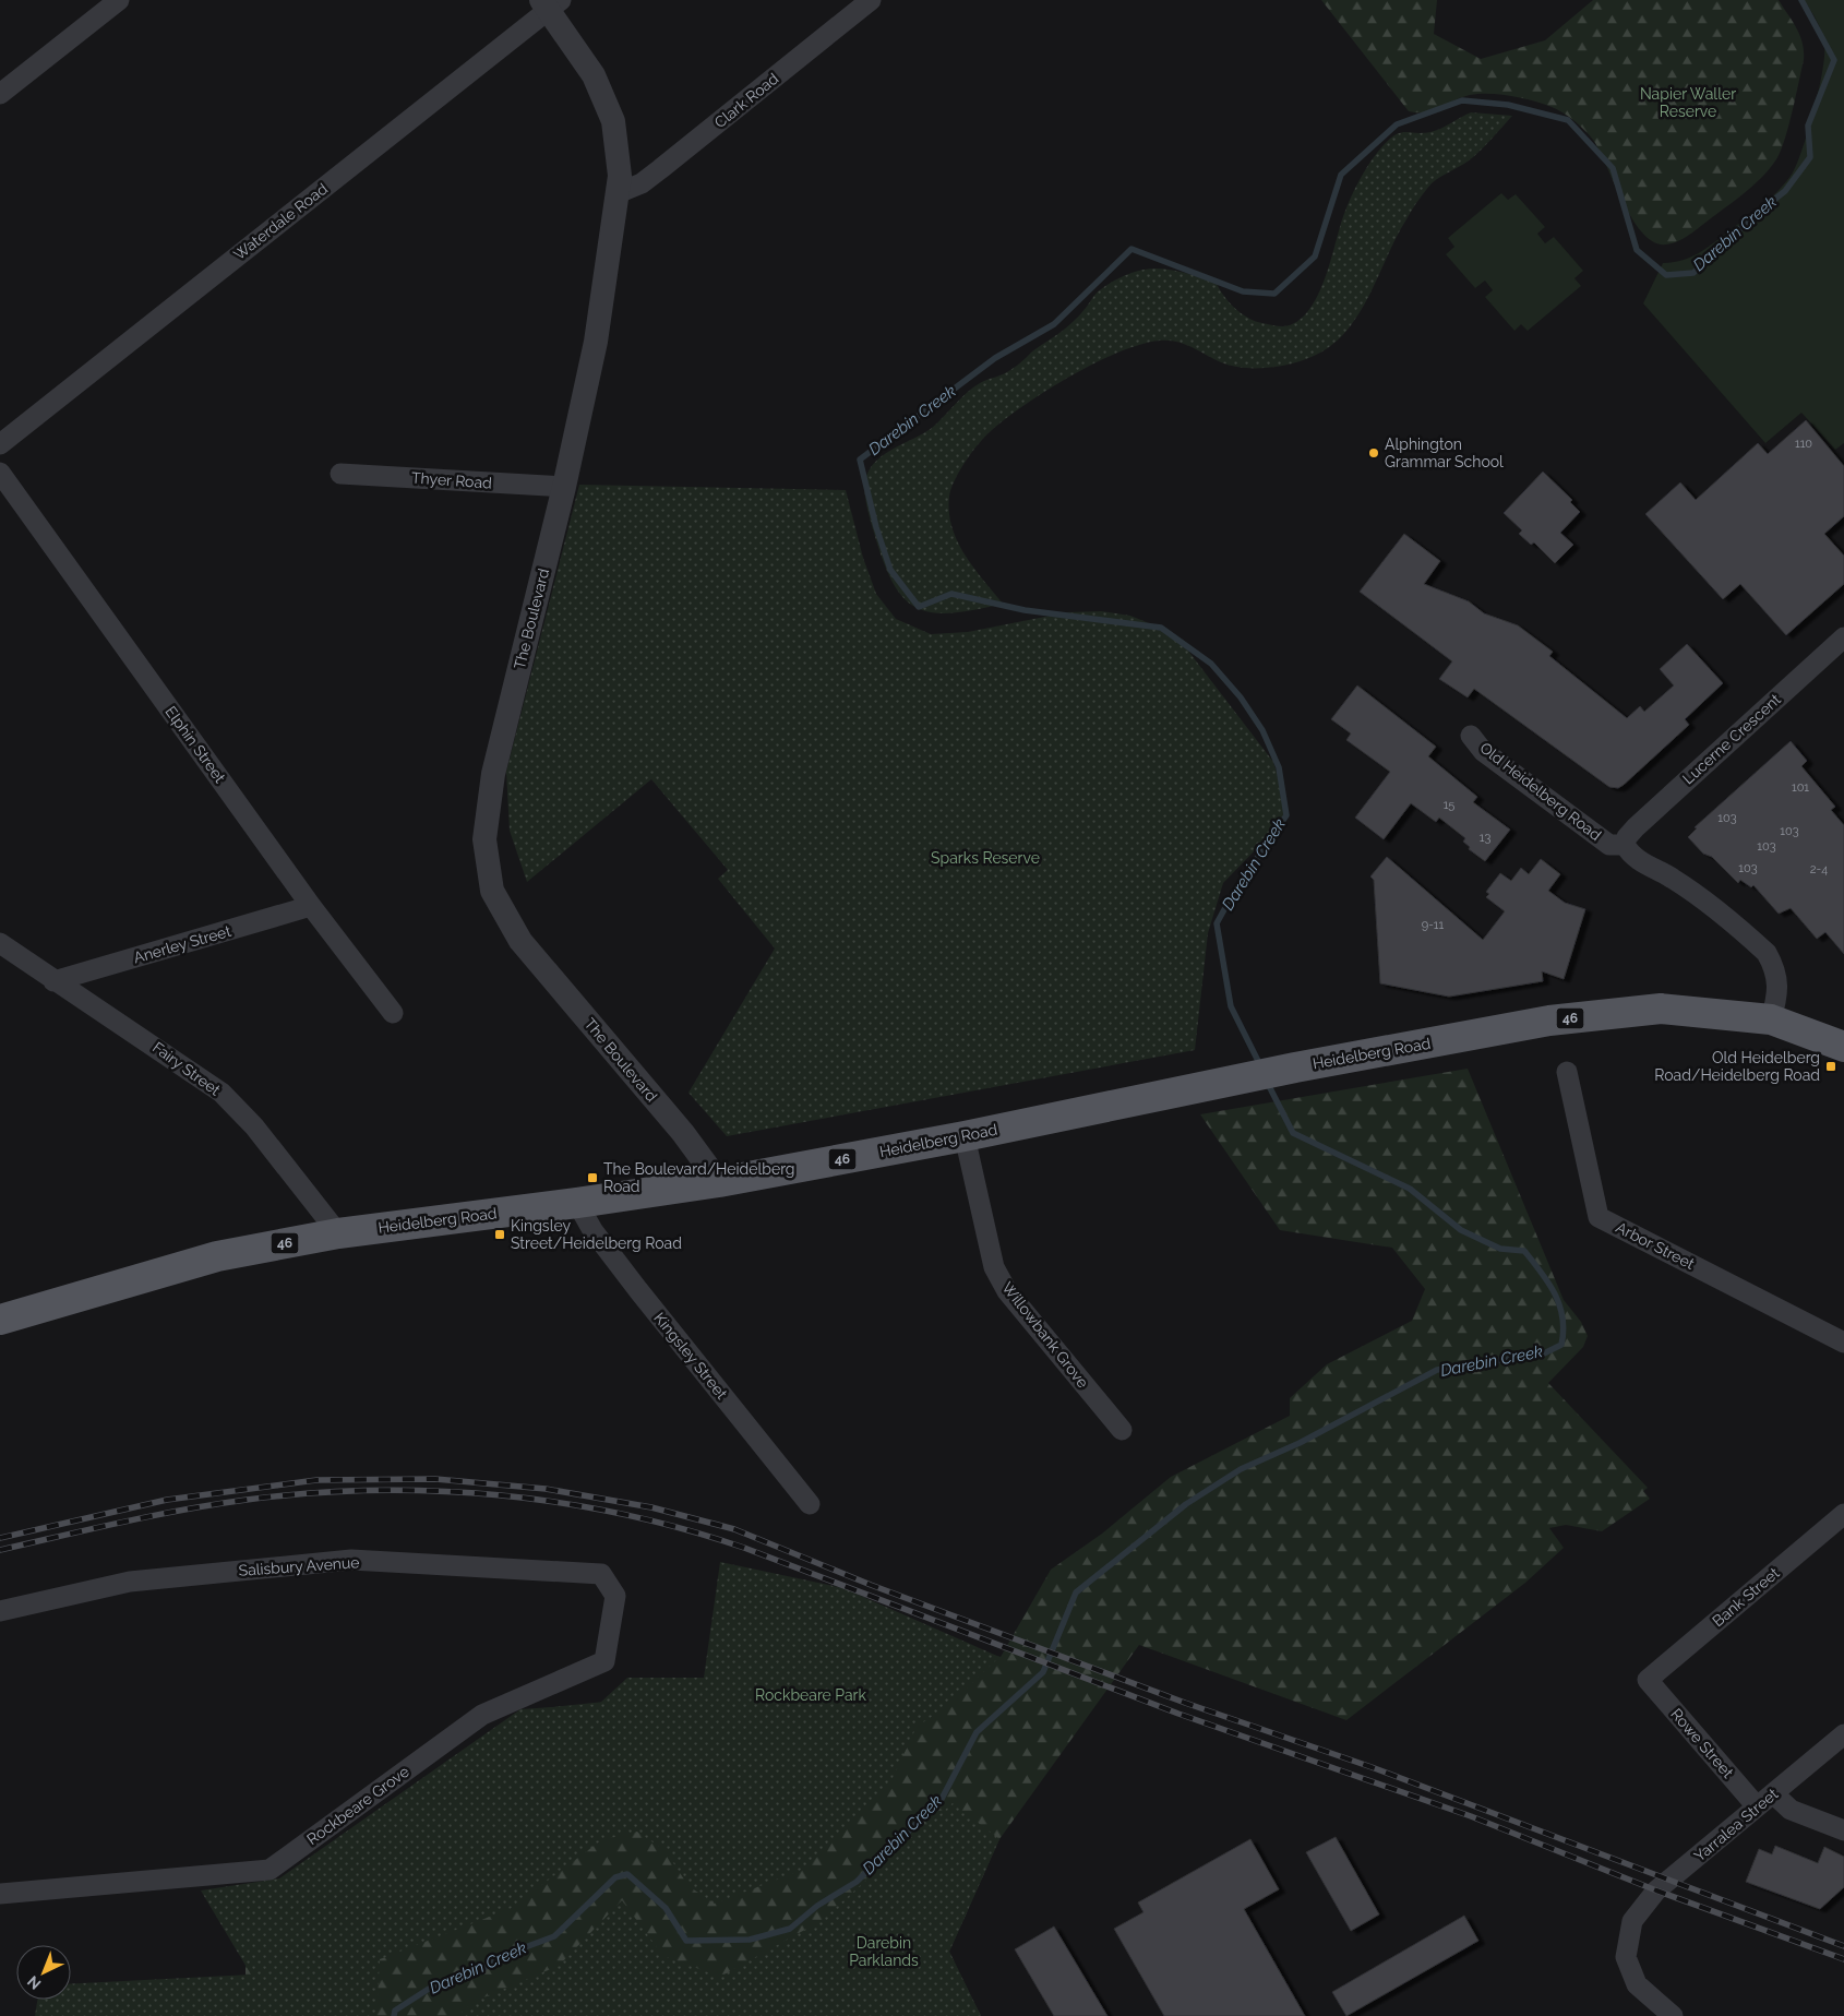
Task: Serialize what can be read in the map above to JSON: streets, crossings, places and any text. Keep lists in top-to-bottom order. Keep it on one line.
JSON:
{"streets":{"main road":["46","Heidelberg Road"],"street":["Clark Road","Waterdale Road","Thyer Road","The Boulevard","Lucerne Crescent","Elphin Street","Old Heidelberg Road","Anerley Street","Fairy Street","Arbor Street","Willowbank Grove","Kingsley Street","Salisbury Avenue","Bank Street","Rowe Street","Rockbeare Grove","Yarralea Street"]},"crossings":[["Clark Road","The Boulevard"],["Waterdale Road","The Boulevard"],["Thyer Road","The Boulevard"],["The Boulevard","Heidelberg Road"],["Lucerne Crescent","Old Heidelberg Road"],["Elphin Street","Anerley Street"],["Old Heidelberg Road","Heidelberg Road"],["Anerley Street","Fairy Street"],["Heidelberg Road","Fairy Street"],["Heidelberg Road","Willowbank Grove"],["Heidelberg Road","Kingsley Street"],["Salisbury Avenue","Rockbeare Grove"],["Bank Street","Rowe Street"],["Rowe Street","Yarralea Street"]],"water":["Darebin Creek"],"parks":["Napier Waller Reserve","Sparks Reserve","Rockbeare Park","Darebin Parklands"],"places":{"other":["Alphington Grammar School"],"transit":["Old Heidelberg Road/Heidelberg Road","The Boulevard/Heidelberg Road","Kingsley Street/Heidelberg Road"]},"house_numbers":["110","101","15","103","103","13","103","103","2-4","9-11"],"north":"bottom left"}
